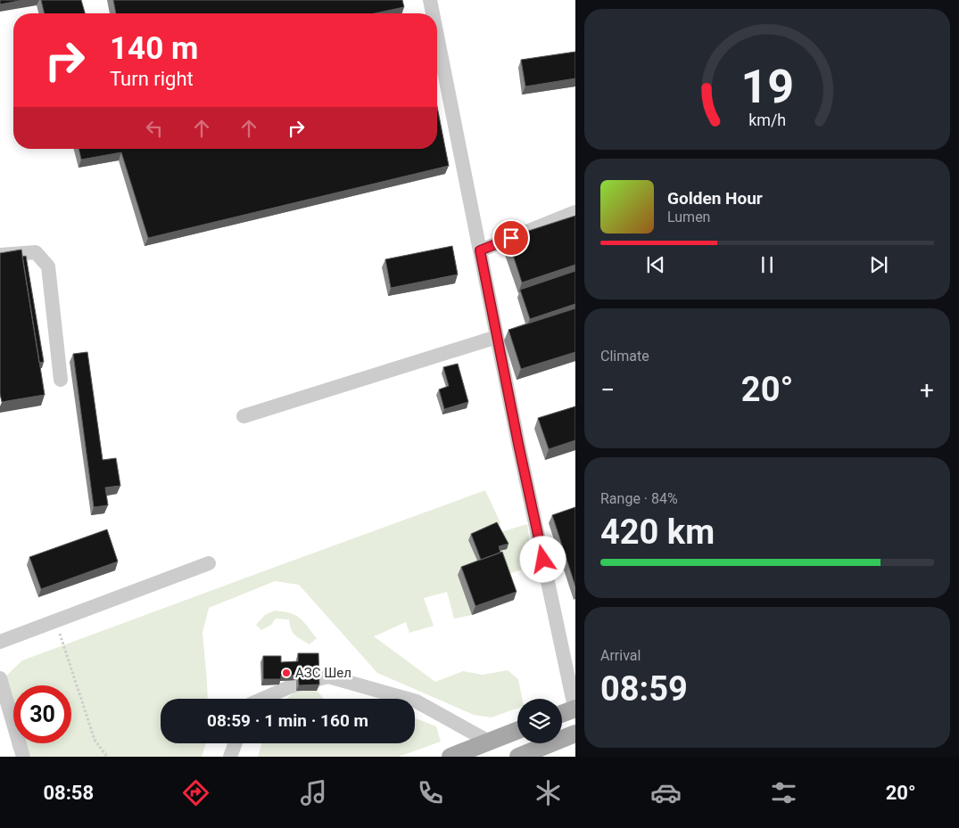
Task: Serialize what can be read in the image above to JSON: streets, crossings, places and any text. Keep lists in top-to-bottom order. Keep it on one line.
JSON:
{"places":["АЗС Шел"],"page":{"turn":["140 m","Turn right"],"song":["Golden Hour","Lumen"],"tile":["Climate",["Range · 84%","420 km"],["Arrival","08:59"]],"heat":["−","20°","+"],"limit":"30","trip":"08:59 · 1 min · 160 m","tabs":["08:58","20°"],"gauge":["19","km/h"]}}
